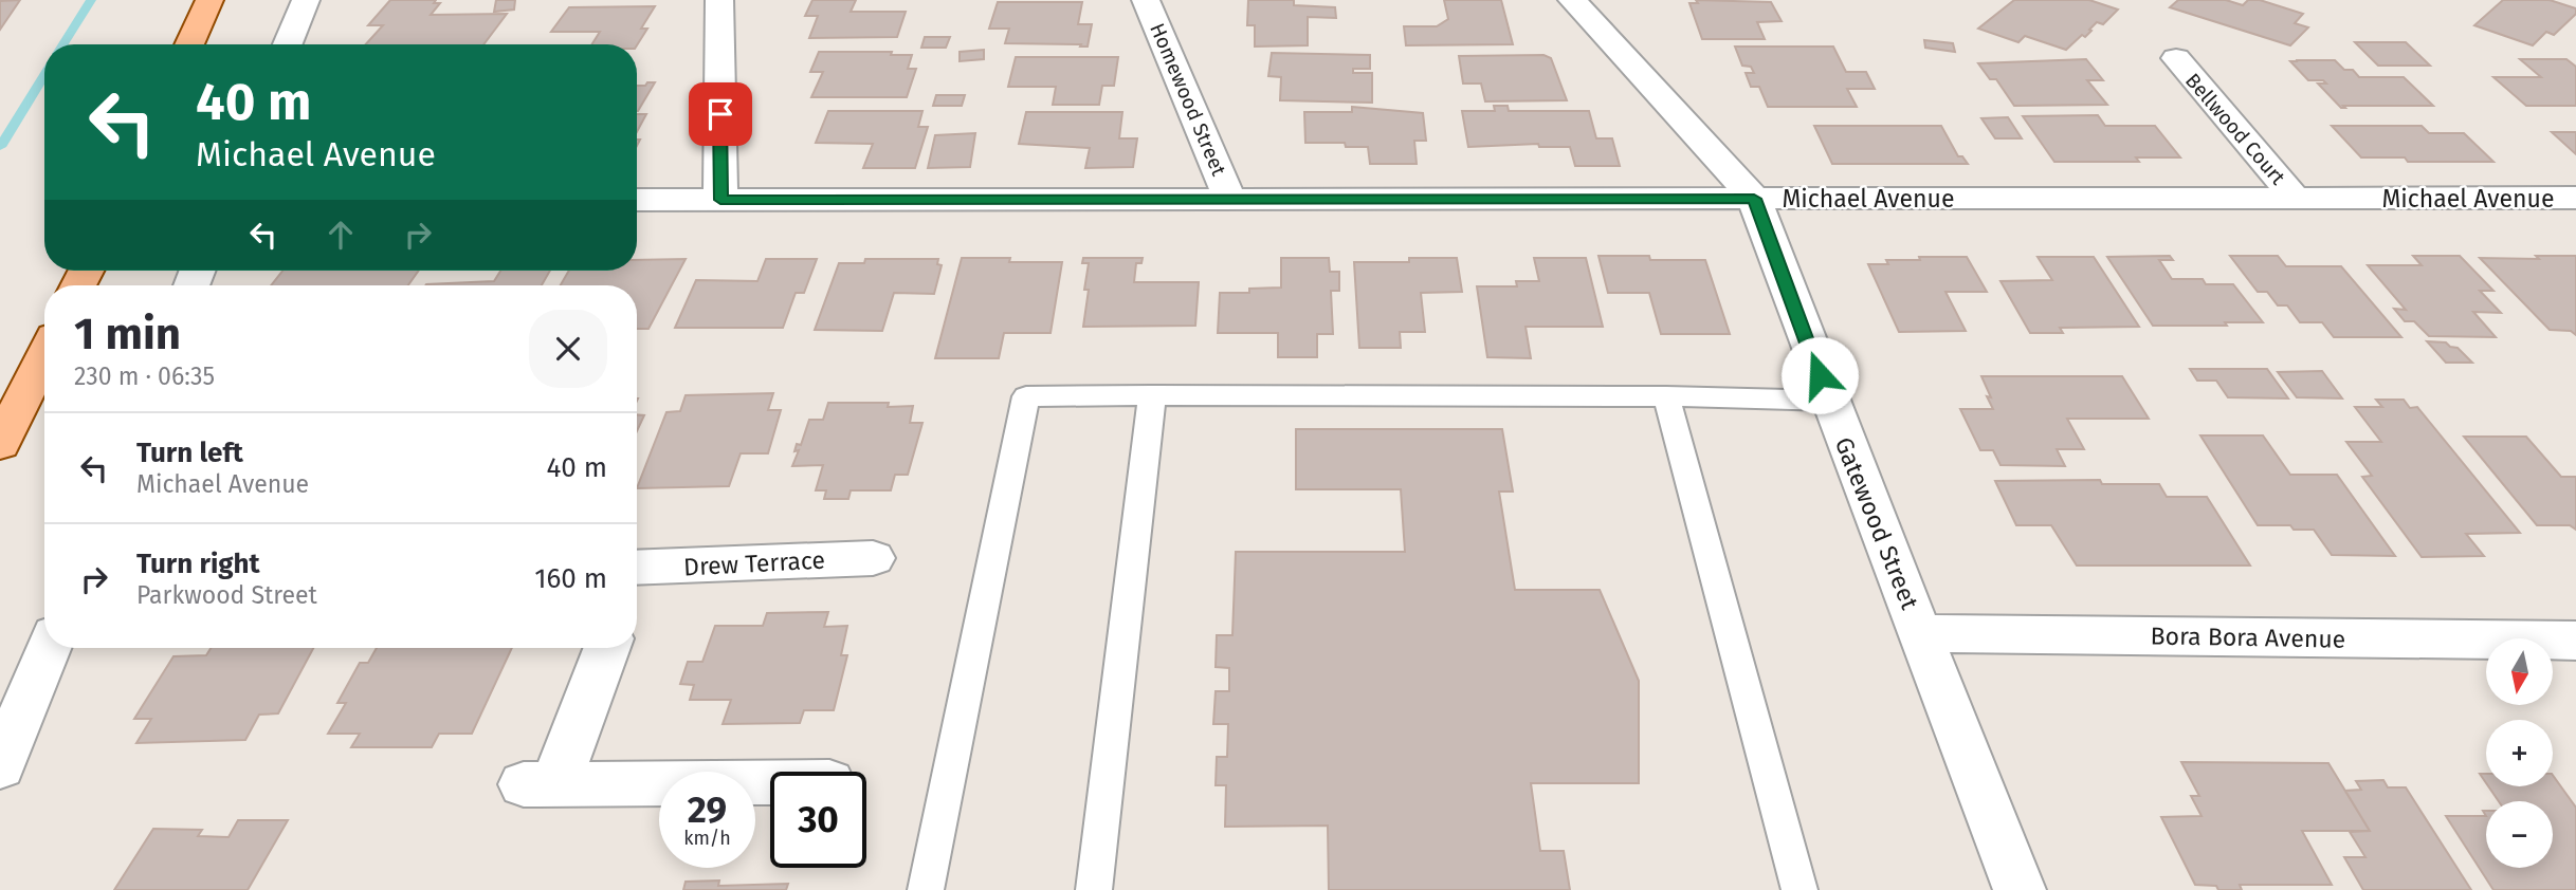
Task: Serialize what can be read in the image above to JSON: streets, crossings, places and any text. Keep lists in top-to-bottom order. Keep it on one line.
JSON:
{"streets":{"street":["Homewood Street","Bellwood Court","Michael Avenue","Gatewood Street","Drew Terrace","Bora Bora Avenue"]},"crossings":[["Homewood Street","Michael Avenue"],["Bellwood Court","Michael Avenue"],["Michael Avenue","Gatewood Street"],["Gatewood Street","Bora Bora Avenue"]],"north":"bottom","page":{"turn":["40 m","Michael Avenue"],"heading":["1 min","230 m · 06:35"],"list":[{"name":"Turn left","note":"Michael Avenue","value":"40 m"},{"name":"Turn right","note":"Parkwood Street","value":"160 m"}],"map_buttons":["+","−"],"speed":"29 km/h","limit":"30"}}
